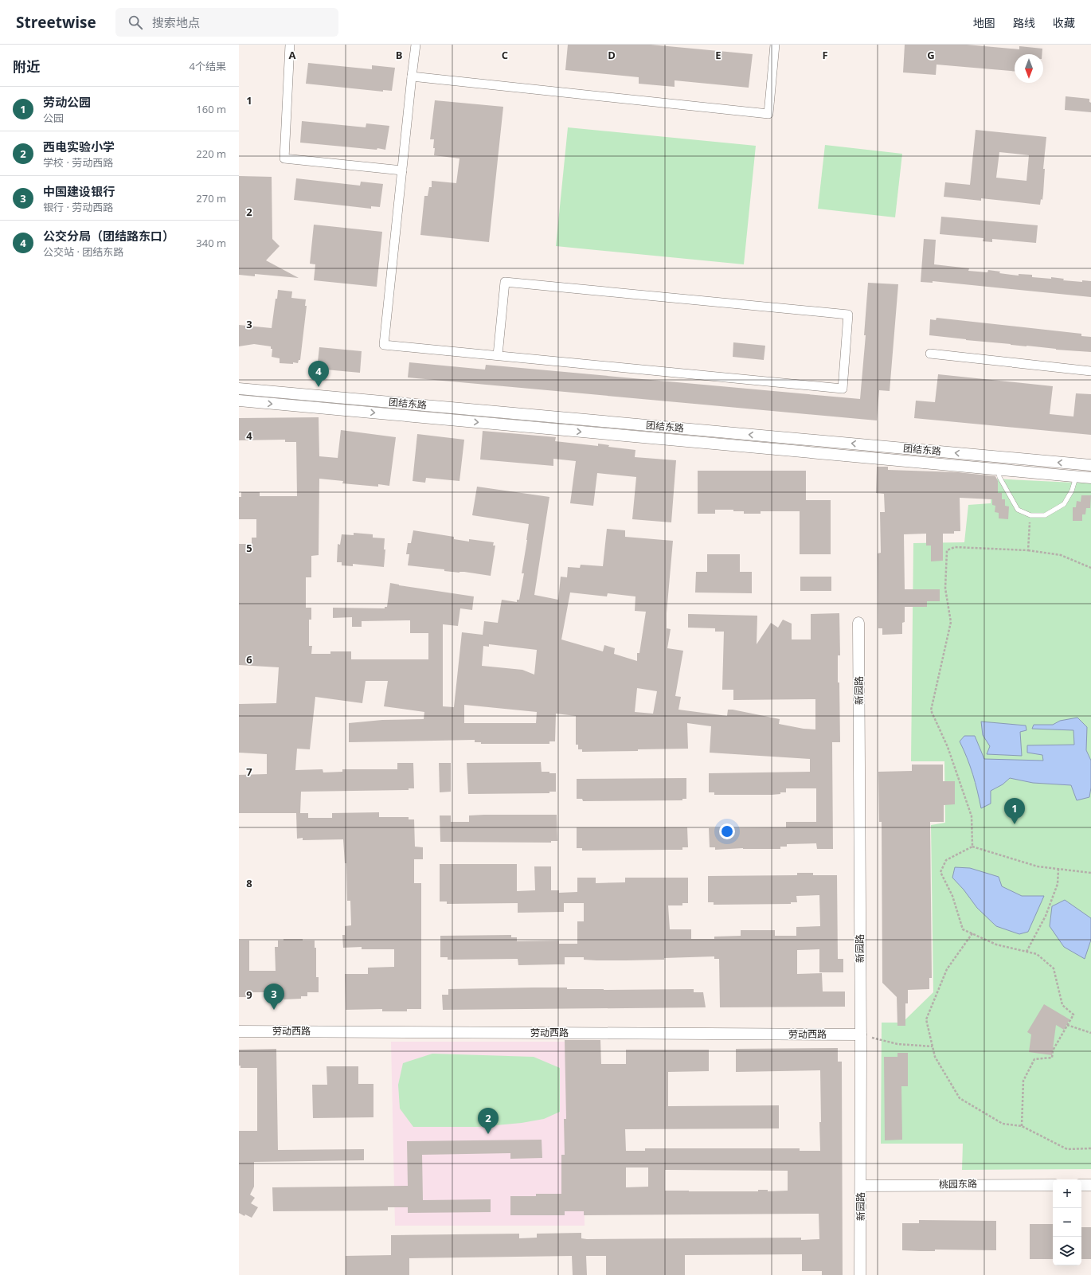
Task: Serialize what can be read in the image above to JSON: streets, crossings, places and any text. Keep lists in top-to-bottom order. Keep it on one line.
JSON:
{"streets":{"street":["团结东路","新园路","劳动西路","桃园东路"]},"crossings":[["新园路","劳动西路"],["新园路","桃园东路"]],"north":"bottom","page":{"header":"Streetwise","search":"搜索地点","nav":["地图","路线","收藏"],"heading":["附近","4个结果"],"list":[{"mark":"1","name":"劳动公园","note":"公园","value":"160 m"},{"mark":"2","name":"西电实验小学","note":"学校 · 劳动西路","value":"220 m"},{"mark":"3","name":"中国建设银行","note":"银行 · 劳动西路","value":"270 m"},{"mark":"4","name":"公交分局（团结路东口）","note":"公交站 · 团结东路","value":"340 m"}],"pins":["4","1","3","2"],"map_buttons":["+","−"]},"grid":{"columns":["A","B","C","D","E","F","G"],"rows":["1","2","3","4","5","6","7","8","9"]}}
